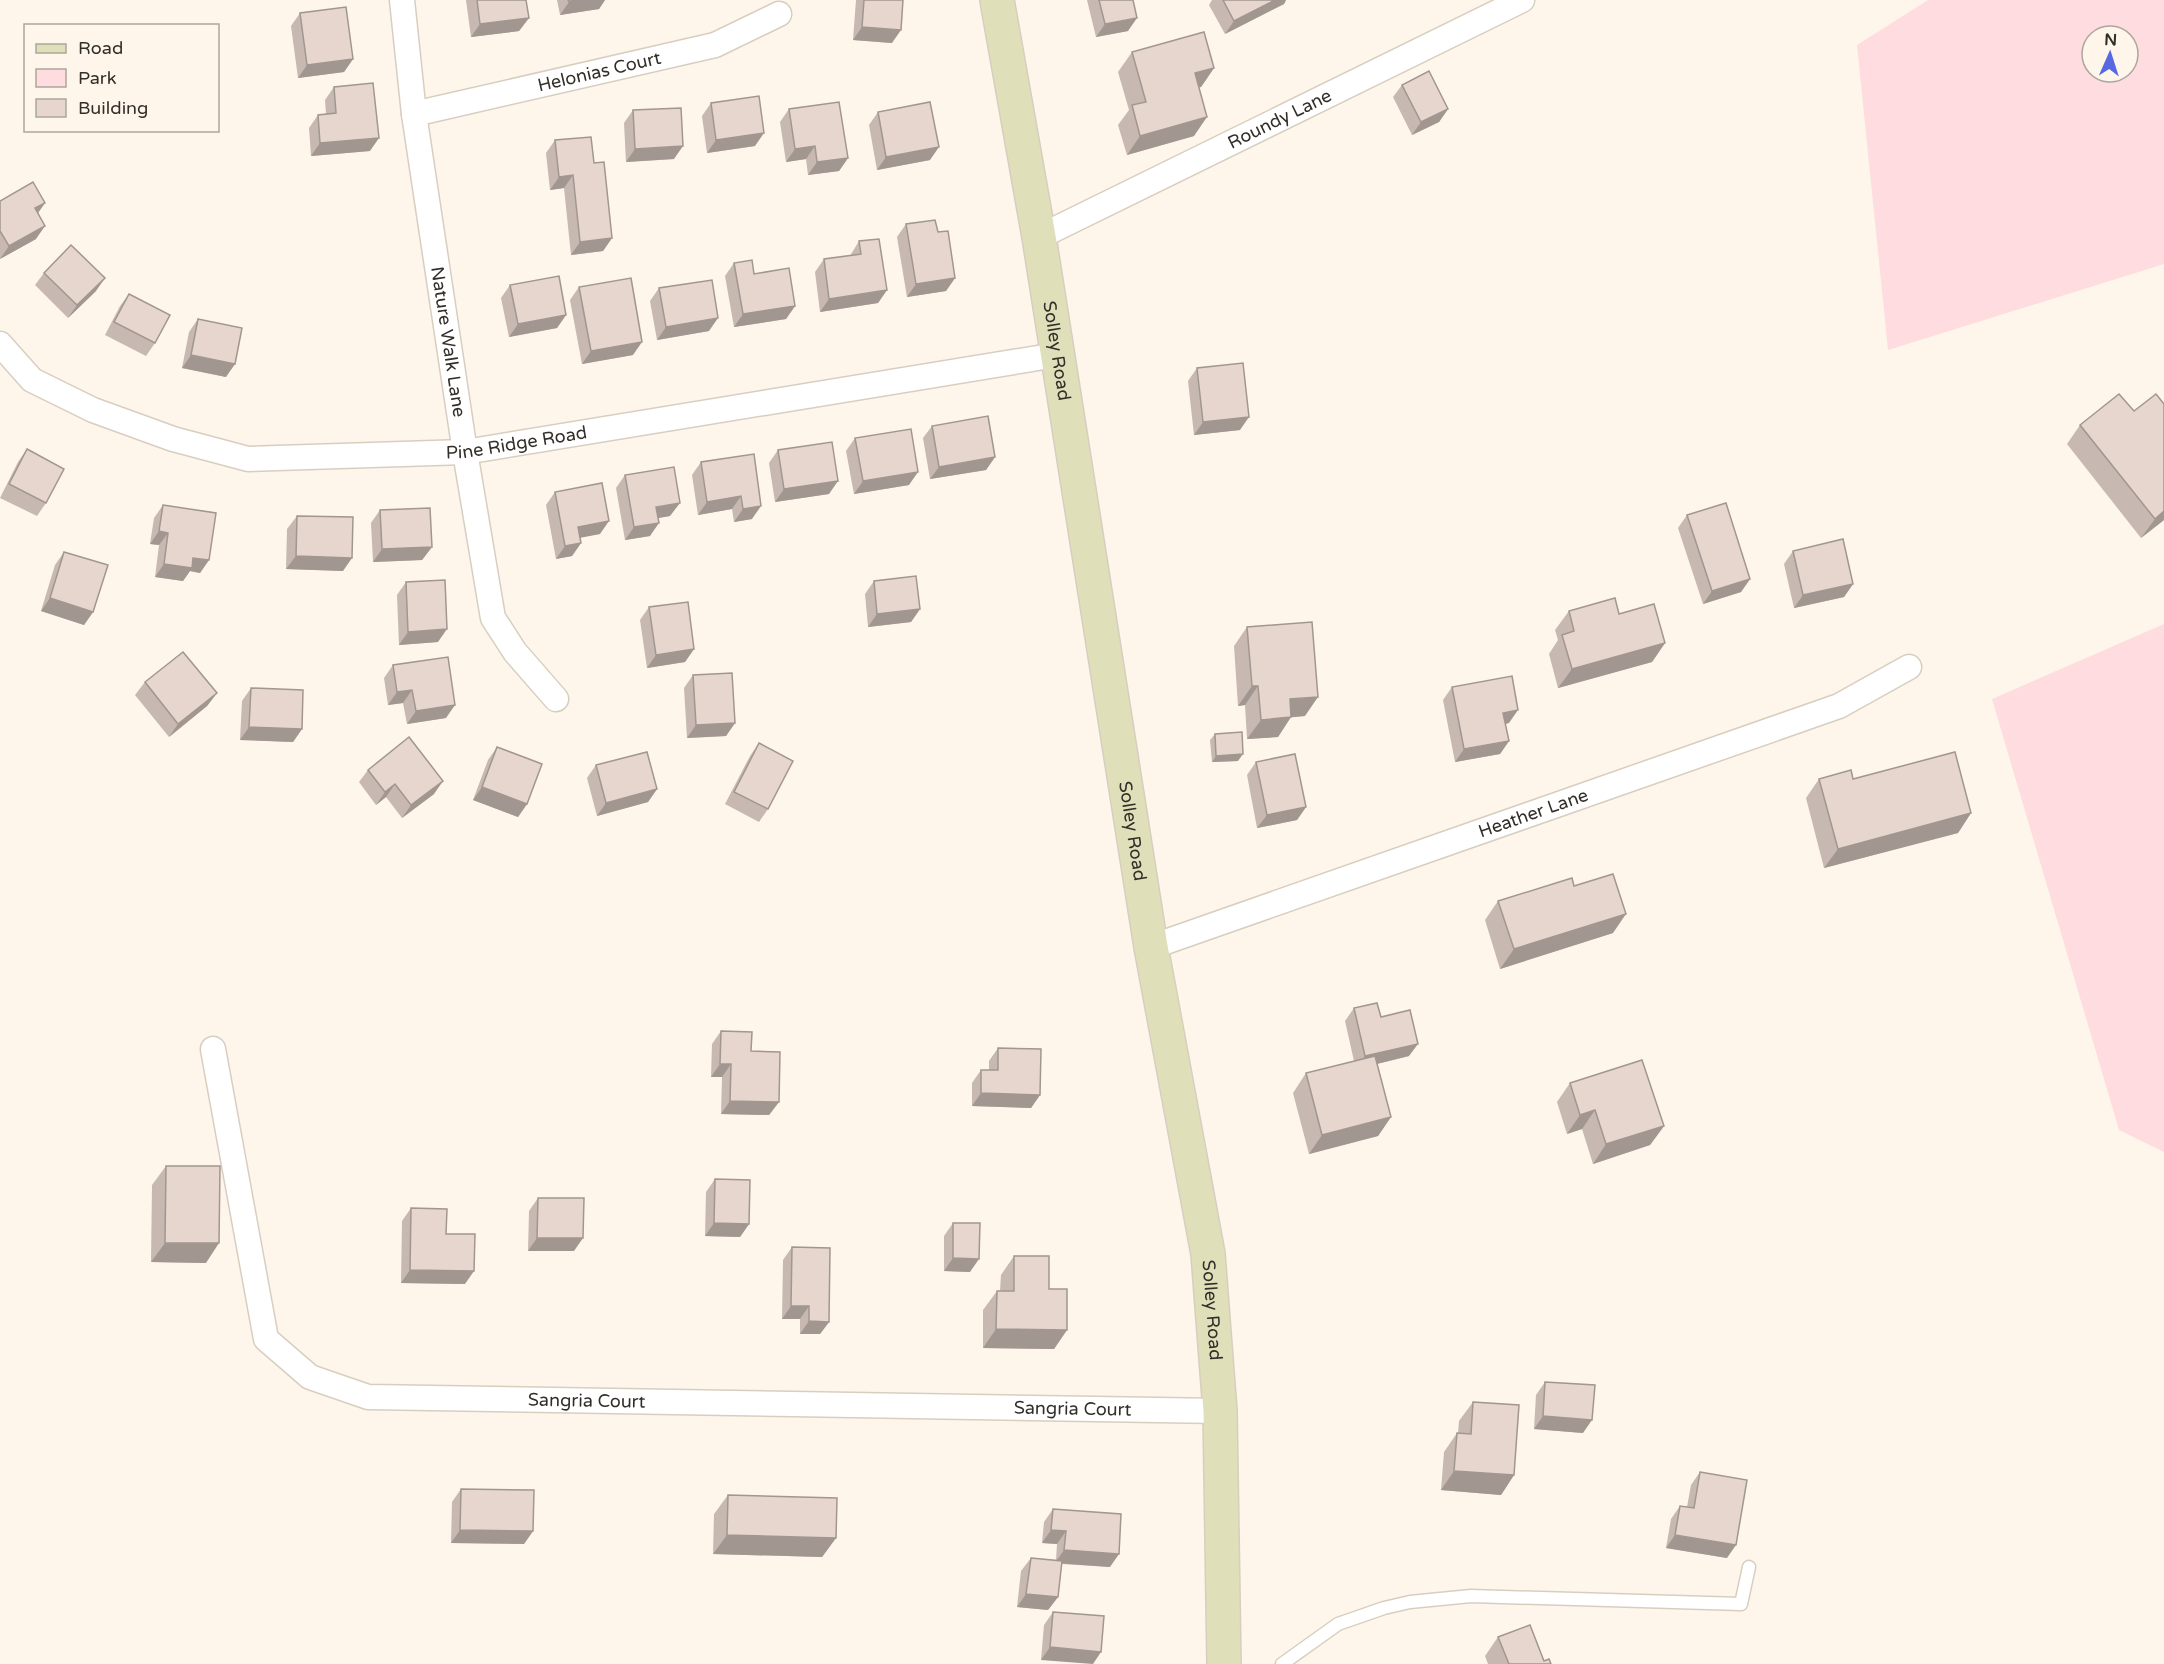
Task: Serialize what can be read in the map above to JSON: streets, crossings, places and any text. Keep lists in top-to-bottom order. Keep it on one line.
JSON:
{"streets":{"main road":["Solley Road"],"street":["Helonias Court","Roundy Lane","Nature Walk Lane","Pine Ridge Road","Heather Lane","Sangria Court"]},"crossings":[["Helonias Court","Nature Walk Lane"],["Roundy Lane","Solley Road"],["Nature Walk Lane","Pine Ridge Road"],["Solley Road","Pine Ridge Road"],["Solley Road","Heather Lane"],["Solley Road","Sangria Court"]],"legend":["Road","Park","Building"],"north":"top"}
